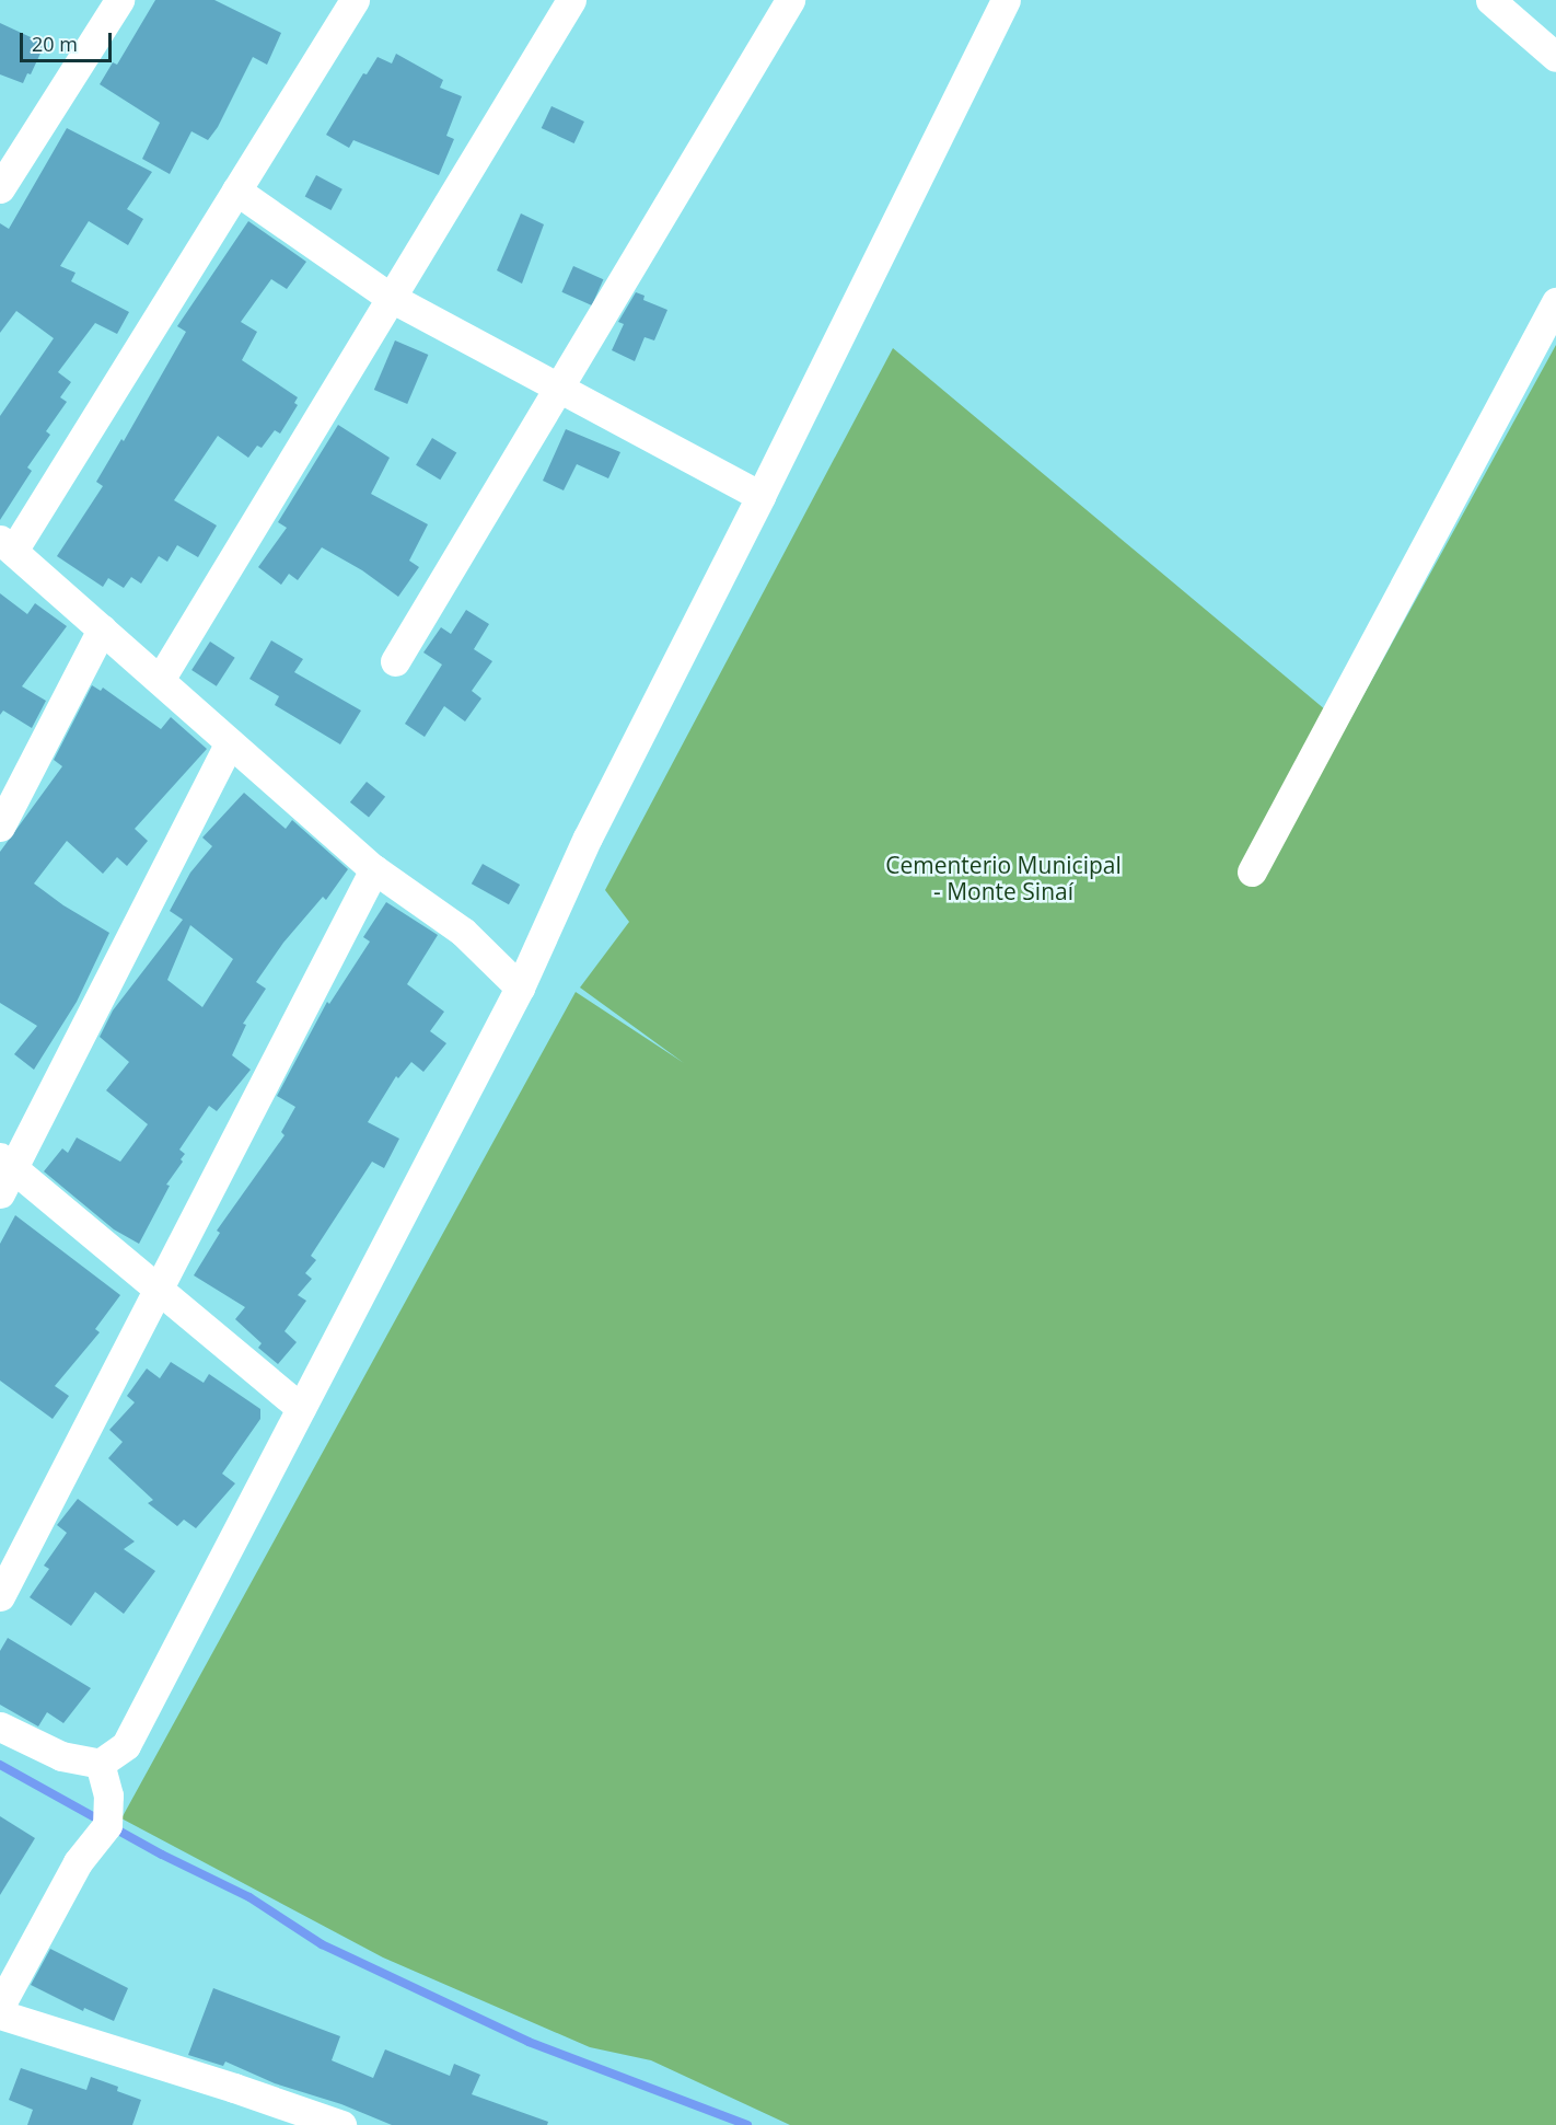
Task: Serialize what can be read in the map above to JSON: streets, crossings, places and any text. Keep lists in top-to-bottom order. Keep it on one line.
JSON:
{"parks":["Cementerio Municipal - Monte Sinaí"],"scale_bar":"20 m"}
